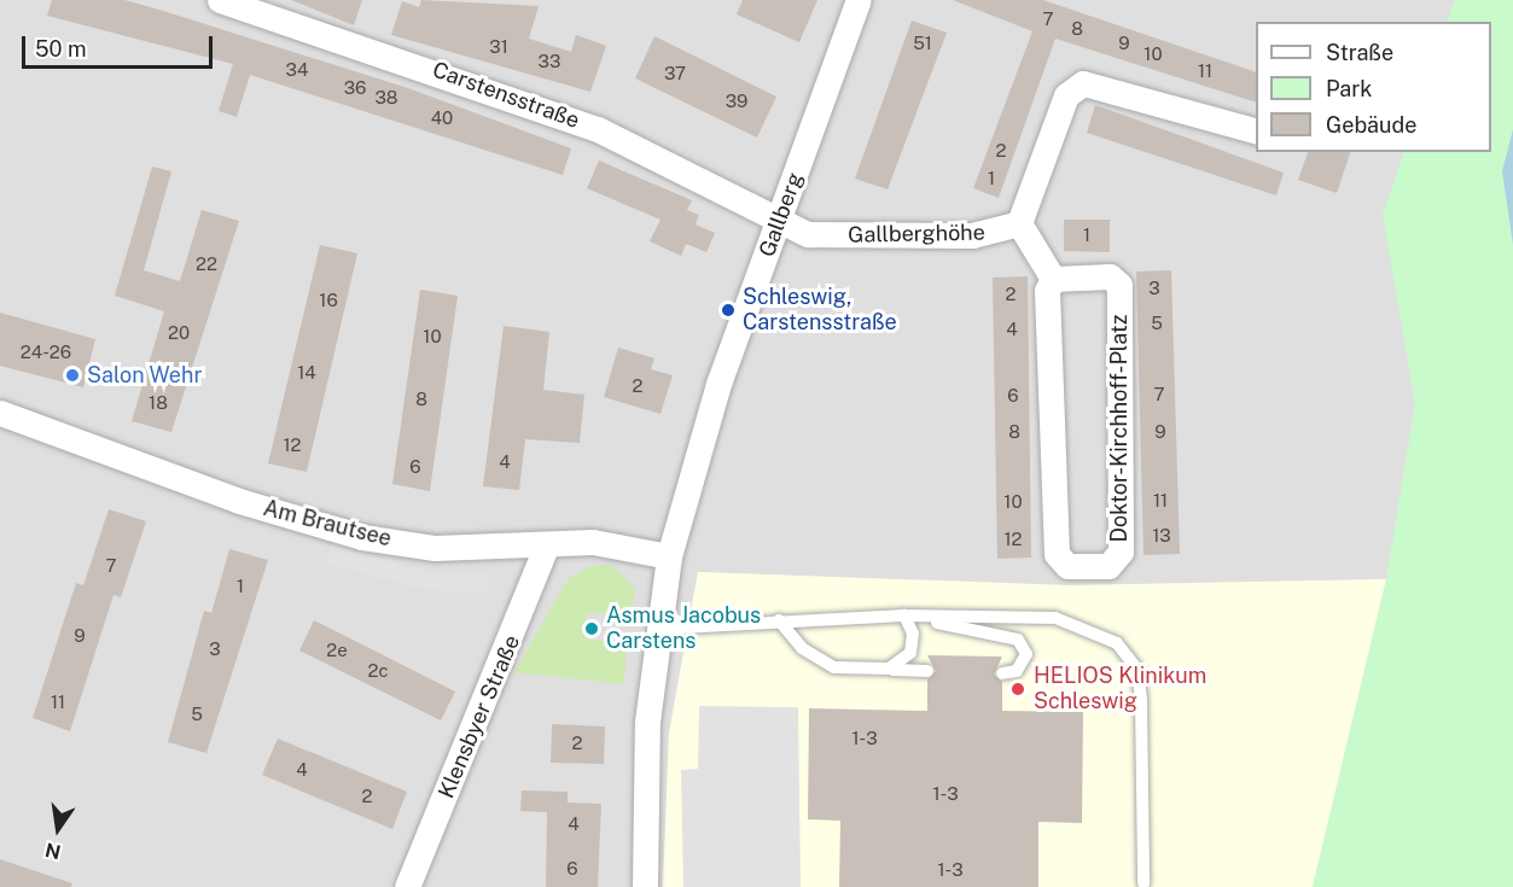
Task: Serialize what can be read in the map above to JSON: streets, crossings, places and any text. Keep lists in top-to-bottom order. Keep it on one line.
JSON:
{"streets":{"street":["Carstensstraße","Gallberg","Gallberghöhe","Doktor-Kirchhoff-Platz","Am Brautsee","Klensbyer Straße"]},"crossings":[["Carstensstraße","Gallberg"],["Carstensstraße","Gallberghöhe"],["Gallberg","Gallberghöhe"],["Gallberg","Am Brautsee"],["Am Brautsee","Klensbyer Straße"]],"places":["Schleswig, Carstensstraße","Salon Wehr","Asmus Jacobus Carstens","HELIOS Klinikum Schleswig"],"house_numbers":["7","8","51","9","31","10","33","34","11","37","36","38","39","40","2","1","1","22","3","2","16","5","4","20","10","24-26","14","2","7","6","8","18","8","9","12","4","6","11","10","13","12","7","1","9","3","2e","2c","11","5","1-3","2","4","1-3","2","4","6","1-3"],"legend":["Straße","Park","Gebäude"],"scale_bar":"50 m","north":"bottom"}
